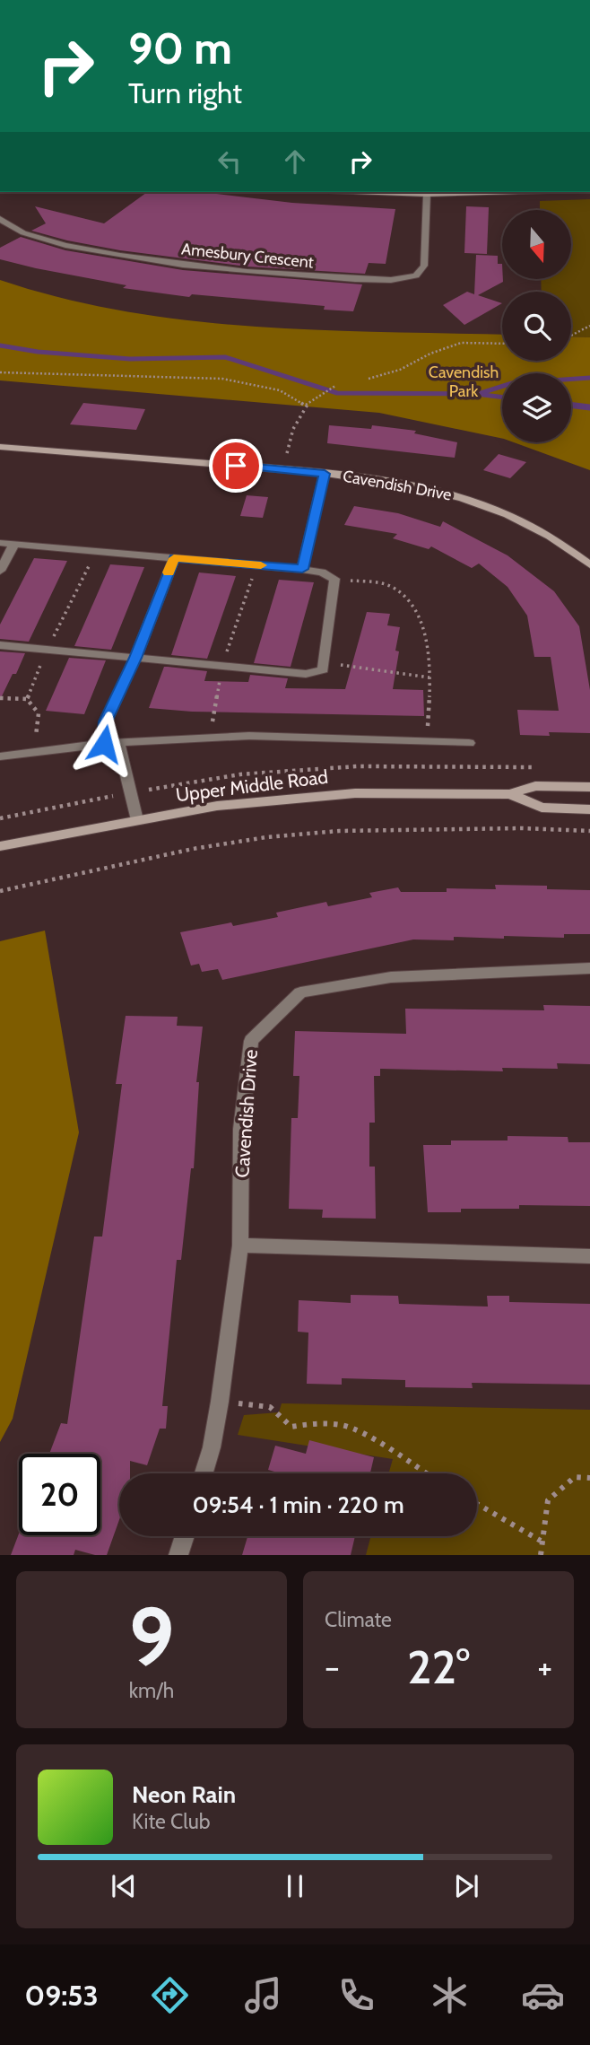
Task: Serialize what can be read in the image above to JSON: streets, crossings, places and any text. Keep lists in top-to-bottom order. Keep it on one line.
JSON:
{"streets":{"street":["Amesbury Crescent","Cavendish Drive","Upper Middle Road"]},"parks":["Cavendish Park"],"north":"bottom","page":{"turn":["90 m","Turn right"],"limit":"20","trip":"09:54 · 1 min · 220 m","tile":[["9","km/h"],"Climate"],"heat":["−","22°","+"],"song":["Neon Rain","Kite Club"],"tabs":"09:53"}}
